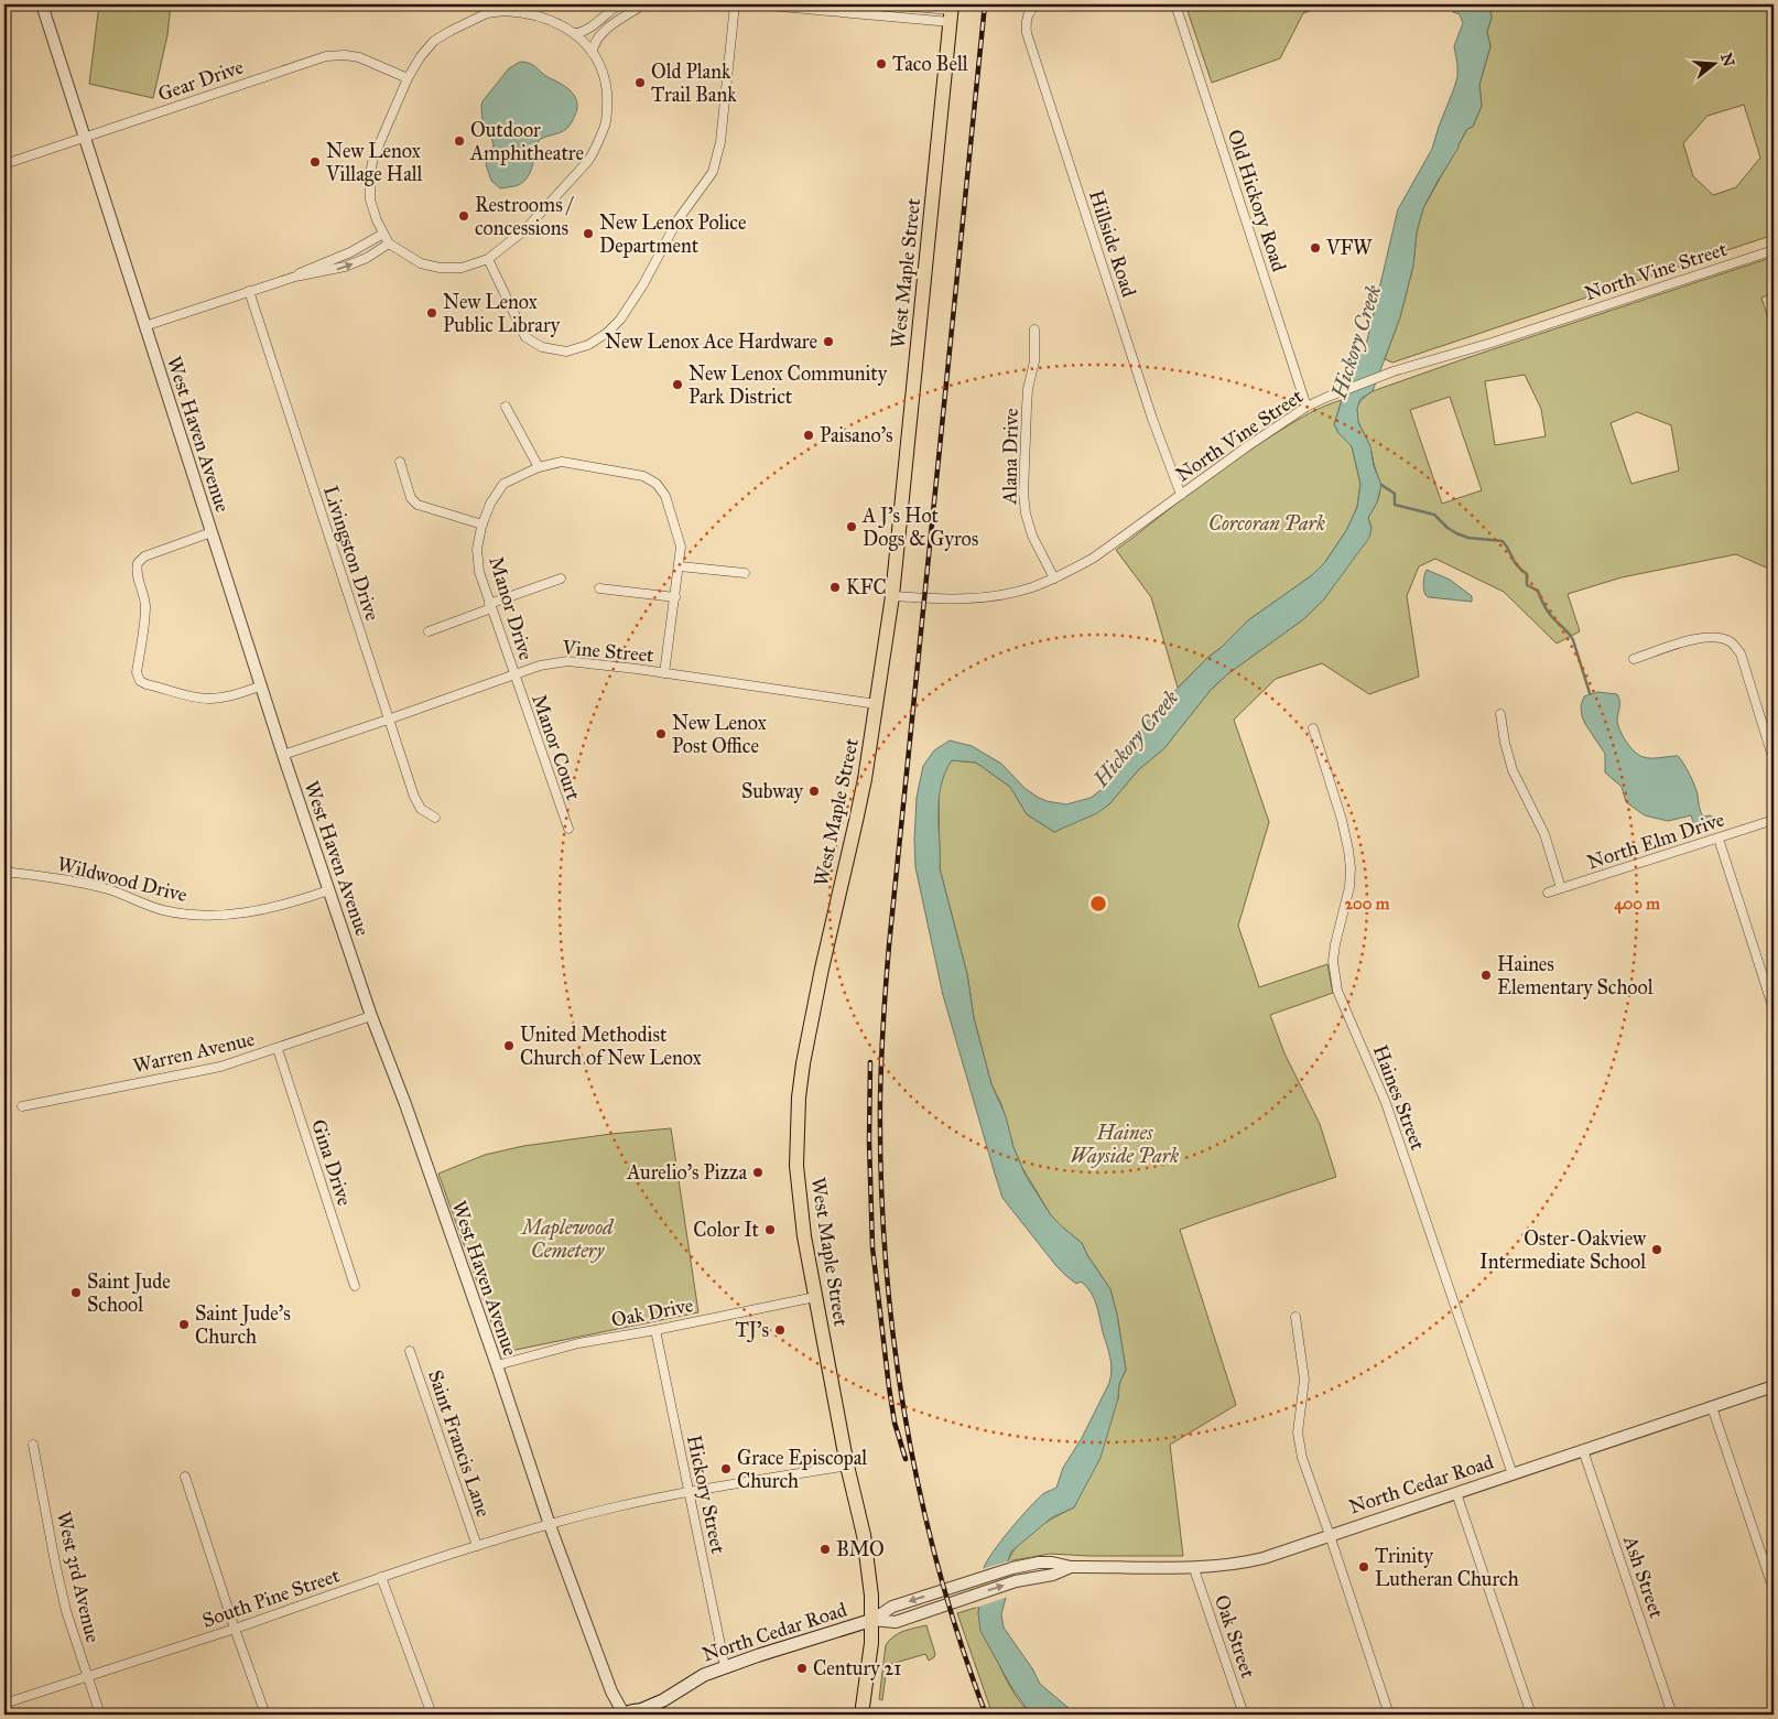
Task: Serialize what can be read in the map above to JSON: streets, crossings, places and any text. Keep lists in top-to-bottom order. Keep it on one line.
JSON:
{"streets":{"main road":["West Maple Street","North Cedar Road"],"street":["Gear Drive","Old Hickory Road","Hillside Road","North Vine Street","West Haven Avenue","Alana Drive","Livingston Drive","Manor Drive","Vine Street","Manor Court","North Elm Drive","Wildwood Drive","Warren Avenue","Haines Street","Gina Drive","Oak Drive","Saint Francis Lane","Hickory Street","West 3rd Avenue","Ash Street","South Pine Street","Oak Street"]},"crossings":[["Gear Drive","West Haven Avenue"],["Old Hickory Road","North Vine Street"],["Hillside Road","North Vine Street"],["North Vine Street","West Maple Street"],["North Vine Street","Alana Drive"],["West Maple Street","Vine Street"],["West Maple Street","Oak Drive"],["West Maple Street","North Cedar Road"],["West Maple Street","South Pine Street"],["West Haven Avenue","Vine Street"],["West Haven Avenue","Wildwood Drive"],["West Haven Avenue","Warren Avenue"],["West Haven Avenue","Oak Drive"],["West Haven Avenue","North Cedar Road"],["West Haven Avenue","South Pine Street"],["Livingston Drive","Vine Street"],["Manor Drive","Vine Street"],["Manor Drive","Manor Court"],["Vine Street","Manor Court"],["Warren Avenue","Gina Drive"],["Haines Street","North Cedar Road"],["Oak Drive","Hickory Street"],["Saint Francis Lane","South Pine Street"],["North Cedar Road","Hickory Street"],["North Cedar Road","Ash Street"],["North Cedar Road","Oak Street"],["Hickory Street","South Pine Street"],["West 3rd Avenue","South Pine Street"]],"water":["Hickory Creek"],"parks":["Corcoran Park","Haines Wayside Park","Maplewood Cemetery"],"places":["Taco Bell","Old Plank Trail Bank","Outdoor Amphitheatre","New Lenox Village Hall","Restrooms / concessions","New Lenox Police Department","VFW","New Lenox Public Library","New Lenox Ace Hardware","New Lenox Community Park District","Paisano's","A J's Hot Dogs & Gyros","KFC","New Lenox Post Office","Subway","Haines Elementary School","United Methodist Church of New Lenox","Aurelio's Pizza","Color It","Oster-Oakview Intermediate School","Saint Jude School","Saint Jude's Church","TJ's","Grace Episcopal Church","BMO","Trinity Lutheran Church","Century 21"],"north":"right","rings":["200 m","400 m"]}
